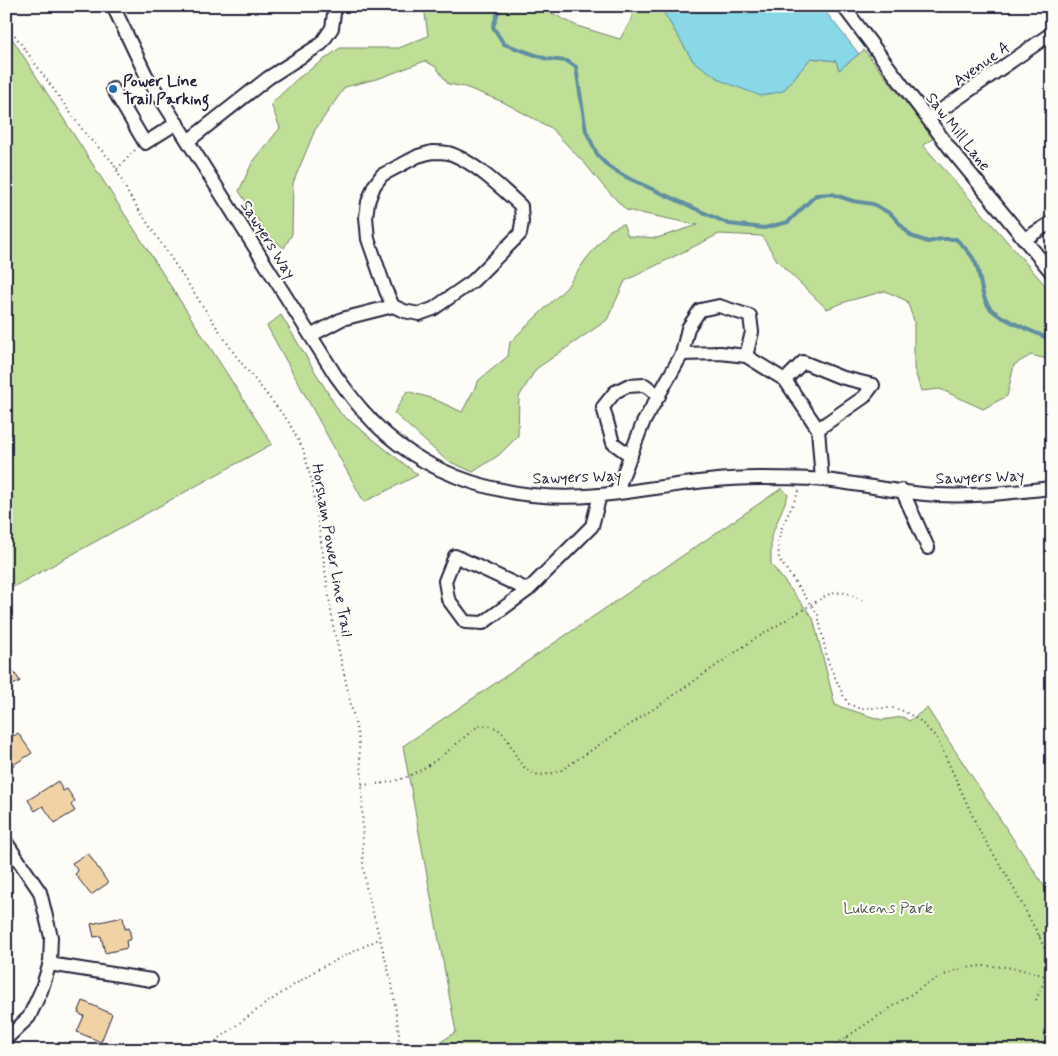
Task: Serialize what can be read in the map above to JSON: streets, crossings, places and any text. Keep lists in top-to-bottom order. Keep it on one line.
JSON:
{"streets":{"street":["Avenue A","Saw Mill Lane","Sawyers Way"],"path":["Horsham Power Line Trail"]},"crossings":[["Avenue A","Saw Mill Lane"]],"parks":["Lukens Park"],"places":["Power Line Trail Parking"]}
